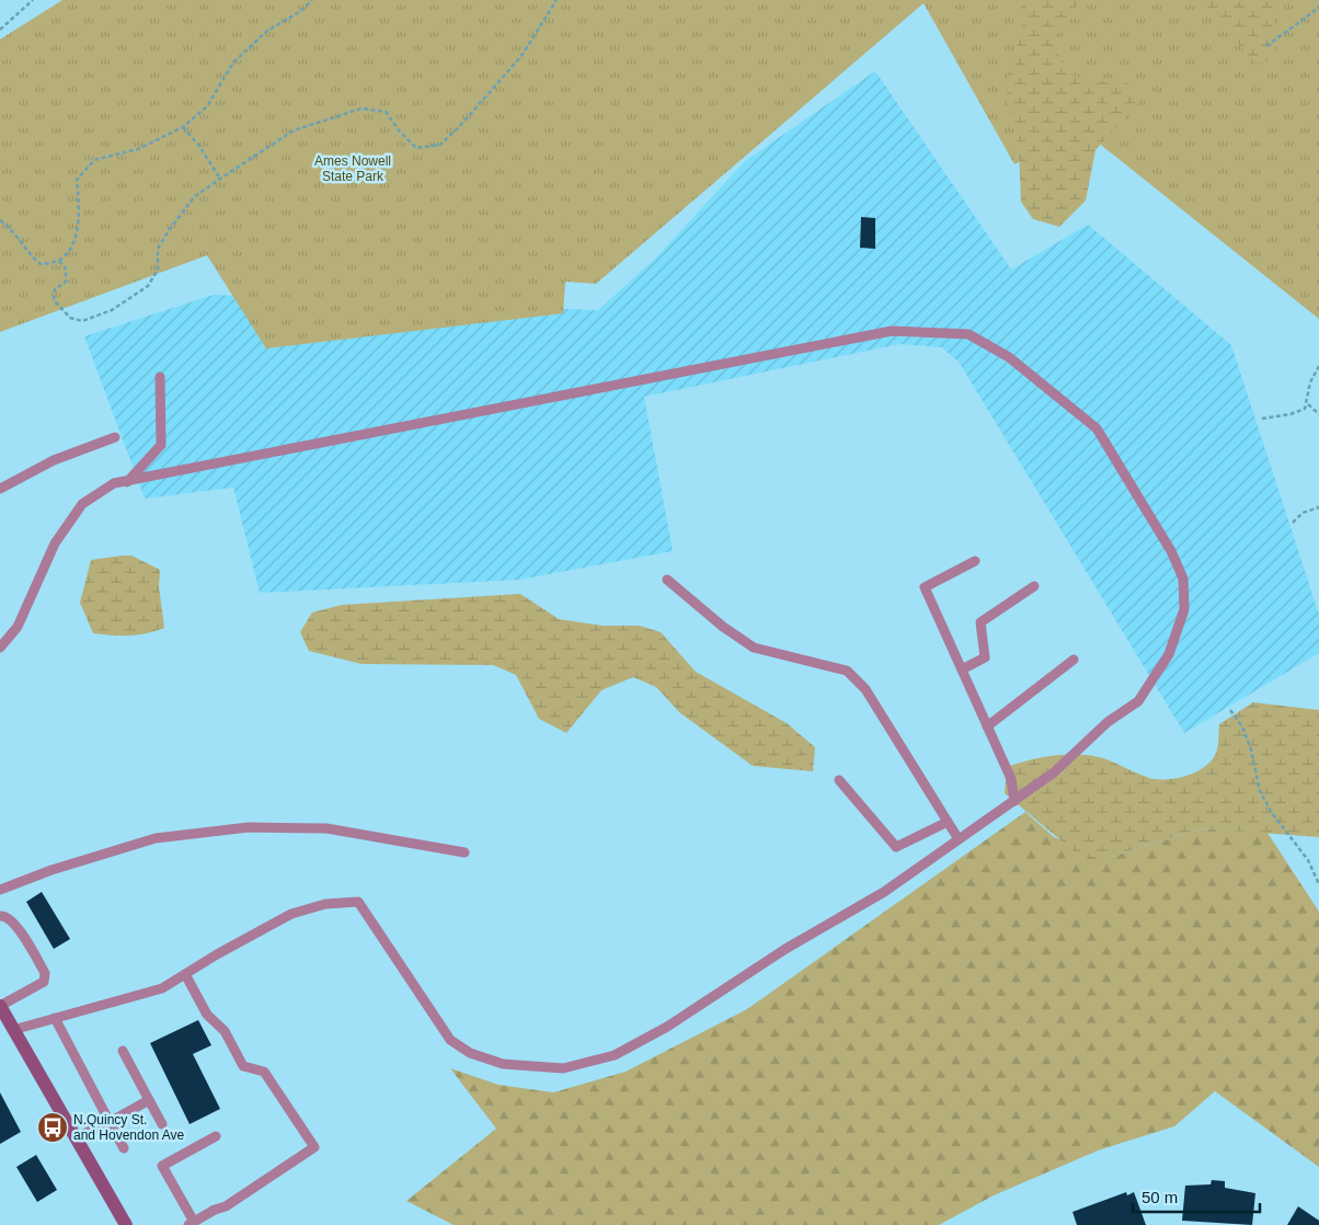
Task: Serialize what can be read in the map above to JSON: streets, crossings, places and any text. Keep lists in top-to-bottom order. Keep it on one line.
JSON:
{"parks":["Ames Nowell State Park"],"places":{"bus stop":["N.Quincy St. and Hovendon Ave"]},"scale_bar":"50 m"}
